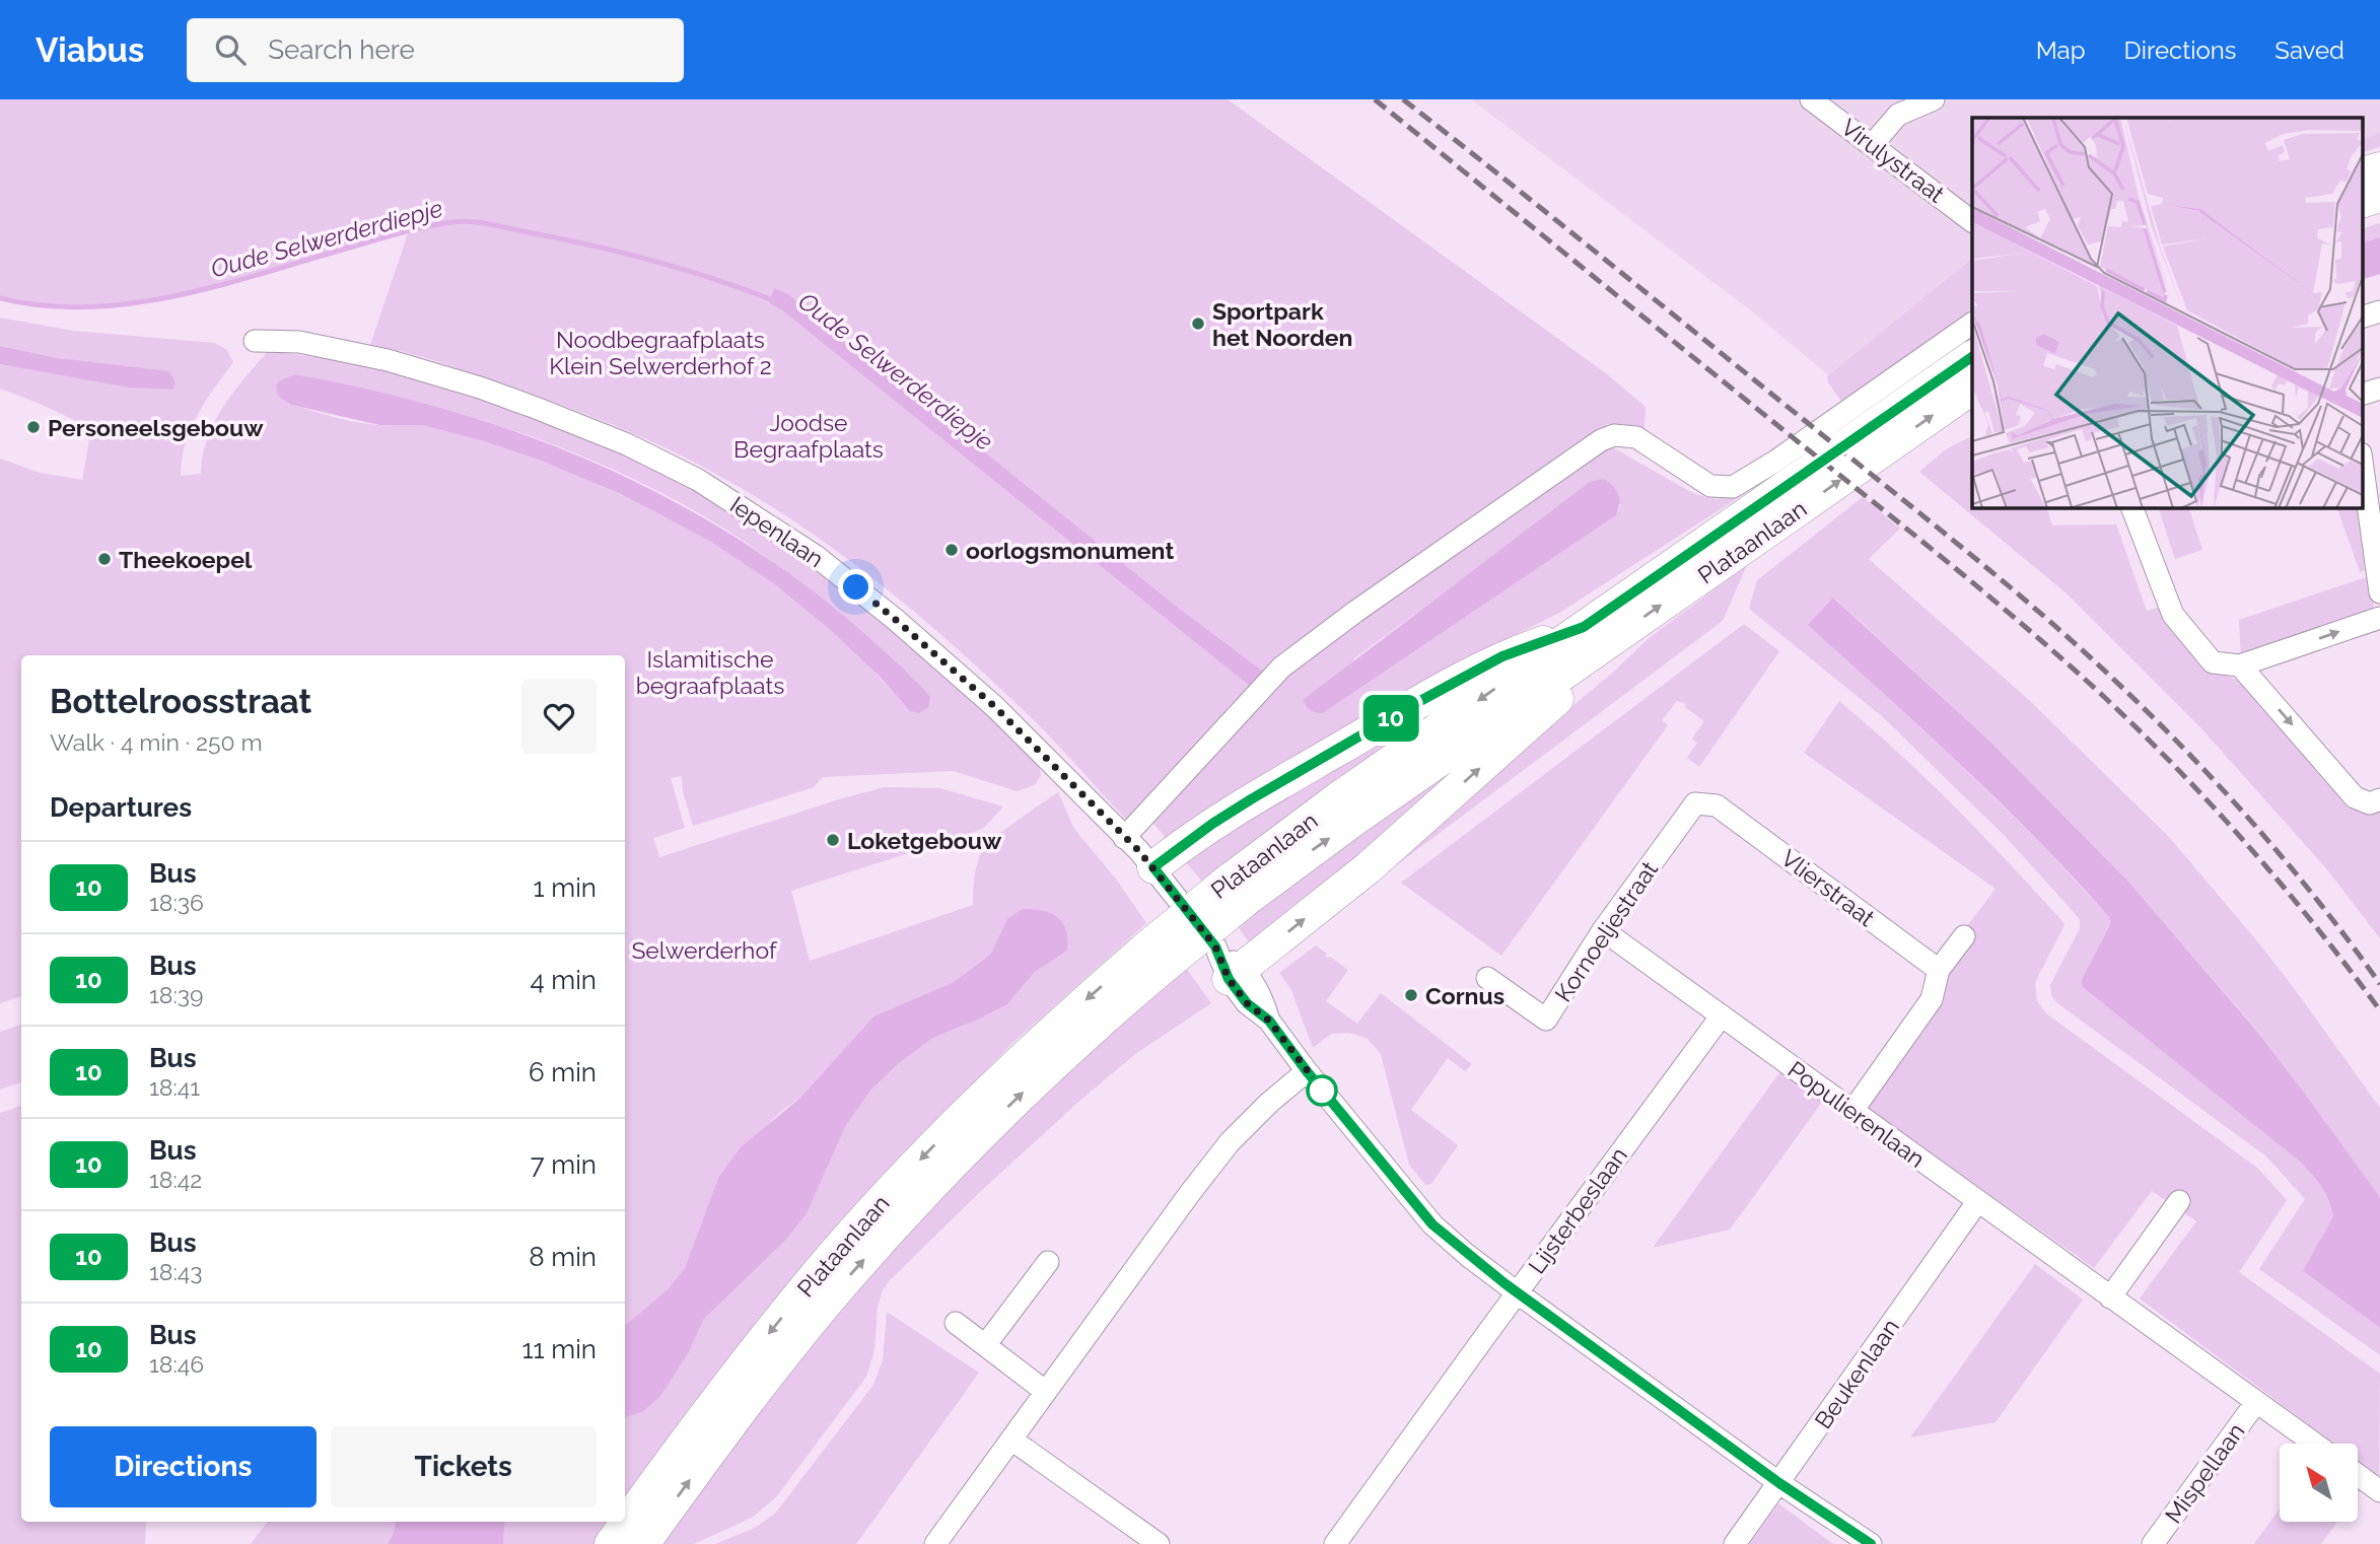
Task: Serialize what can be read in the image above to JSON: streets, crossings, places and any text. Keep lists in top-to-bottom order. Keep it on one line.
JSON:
{"streets":{"highway":["Plataanlaan"],"street":["Virulystraat","Iepenlaan","Vlierstraat","Kornoeljestraat","Populierenlaan","Lijsterbeslaan","Beukenlaan","Mispellaan"]},"crossings":[["Iepenlaan","Lijsterbeslaan"],["Iepenlaan","Beukenlaan"],["Vlierstraat","Kornoeljestraat"],["Kornoeljestraat","Populierenlaan"],["Populierenlaan","Lijsterbeslaan"],["Populierenlaan","Beukenlaan"],["Populierenlaan","Mispellaan"]],"water":["Oude Selwerderdiepje"],"parks":["Noodbegraafplaats Klein Selwerderhof 2","Joodse Begraafplaats","Islamitische begraafplaats","Selwerderhof"],"places":["Sportpark het Noorden","Personeelsgebouw","oorlogsmonument","Theekoepel","Loketgebouw","Cornus"],"lines":["bus line 10"],"north":"top left","page":{"header":"Viabus","search":"Search here","nav":["Map","Directions","Saved"],"on_map":"10","heading":[["Bottelroosstraat","Walk · 4 min · 250 m"],"Departures"],"list":[{"mark":"10","name":"Bus","note":"18:36","value":"1 min"},{"mark":"10","name":"Bus","note":"18:39","value":"4 min"},{"mark":"10","name":"Bus","note":"18:41","value":"6 min"},{"mark":"10","name":"Bus","note":"18:42","value":"7 min"},{"mark":"10","name":"Bus","note":"18:43","value":"8 min"},{"mark":"10","name":"Bus","note":"18:46","value":"11 min"}],"buttons":["Directions","Tickets"]}}
